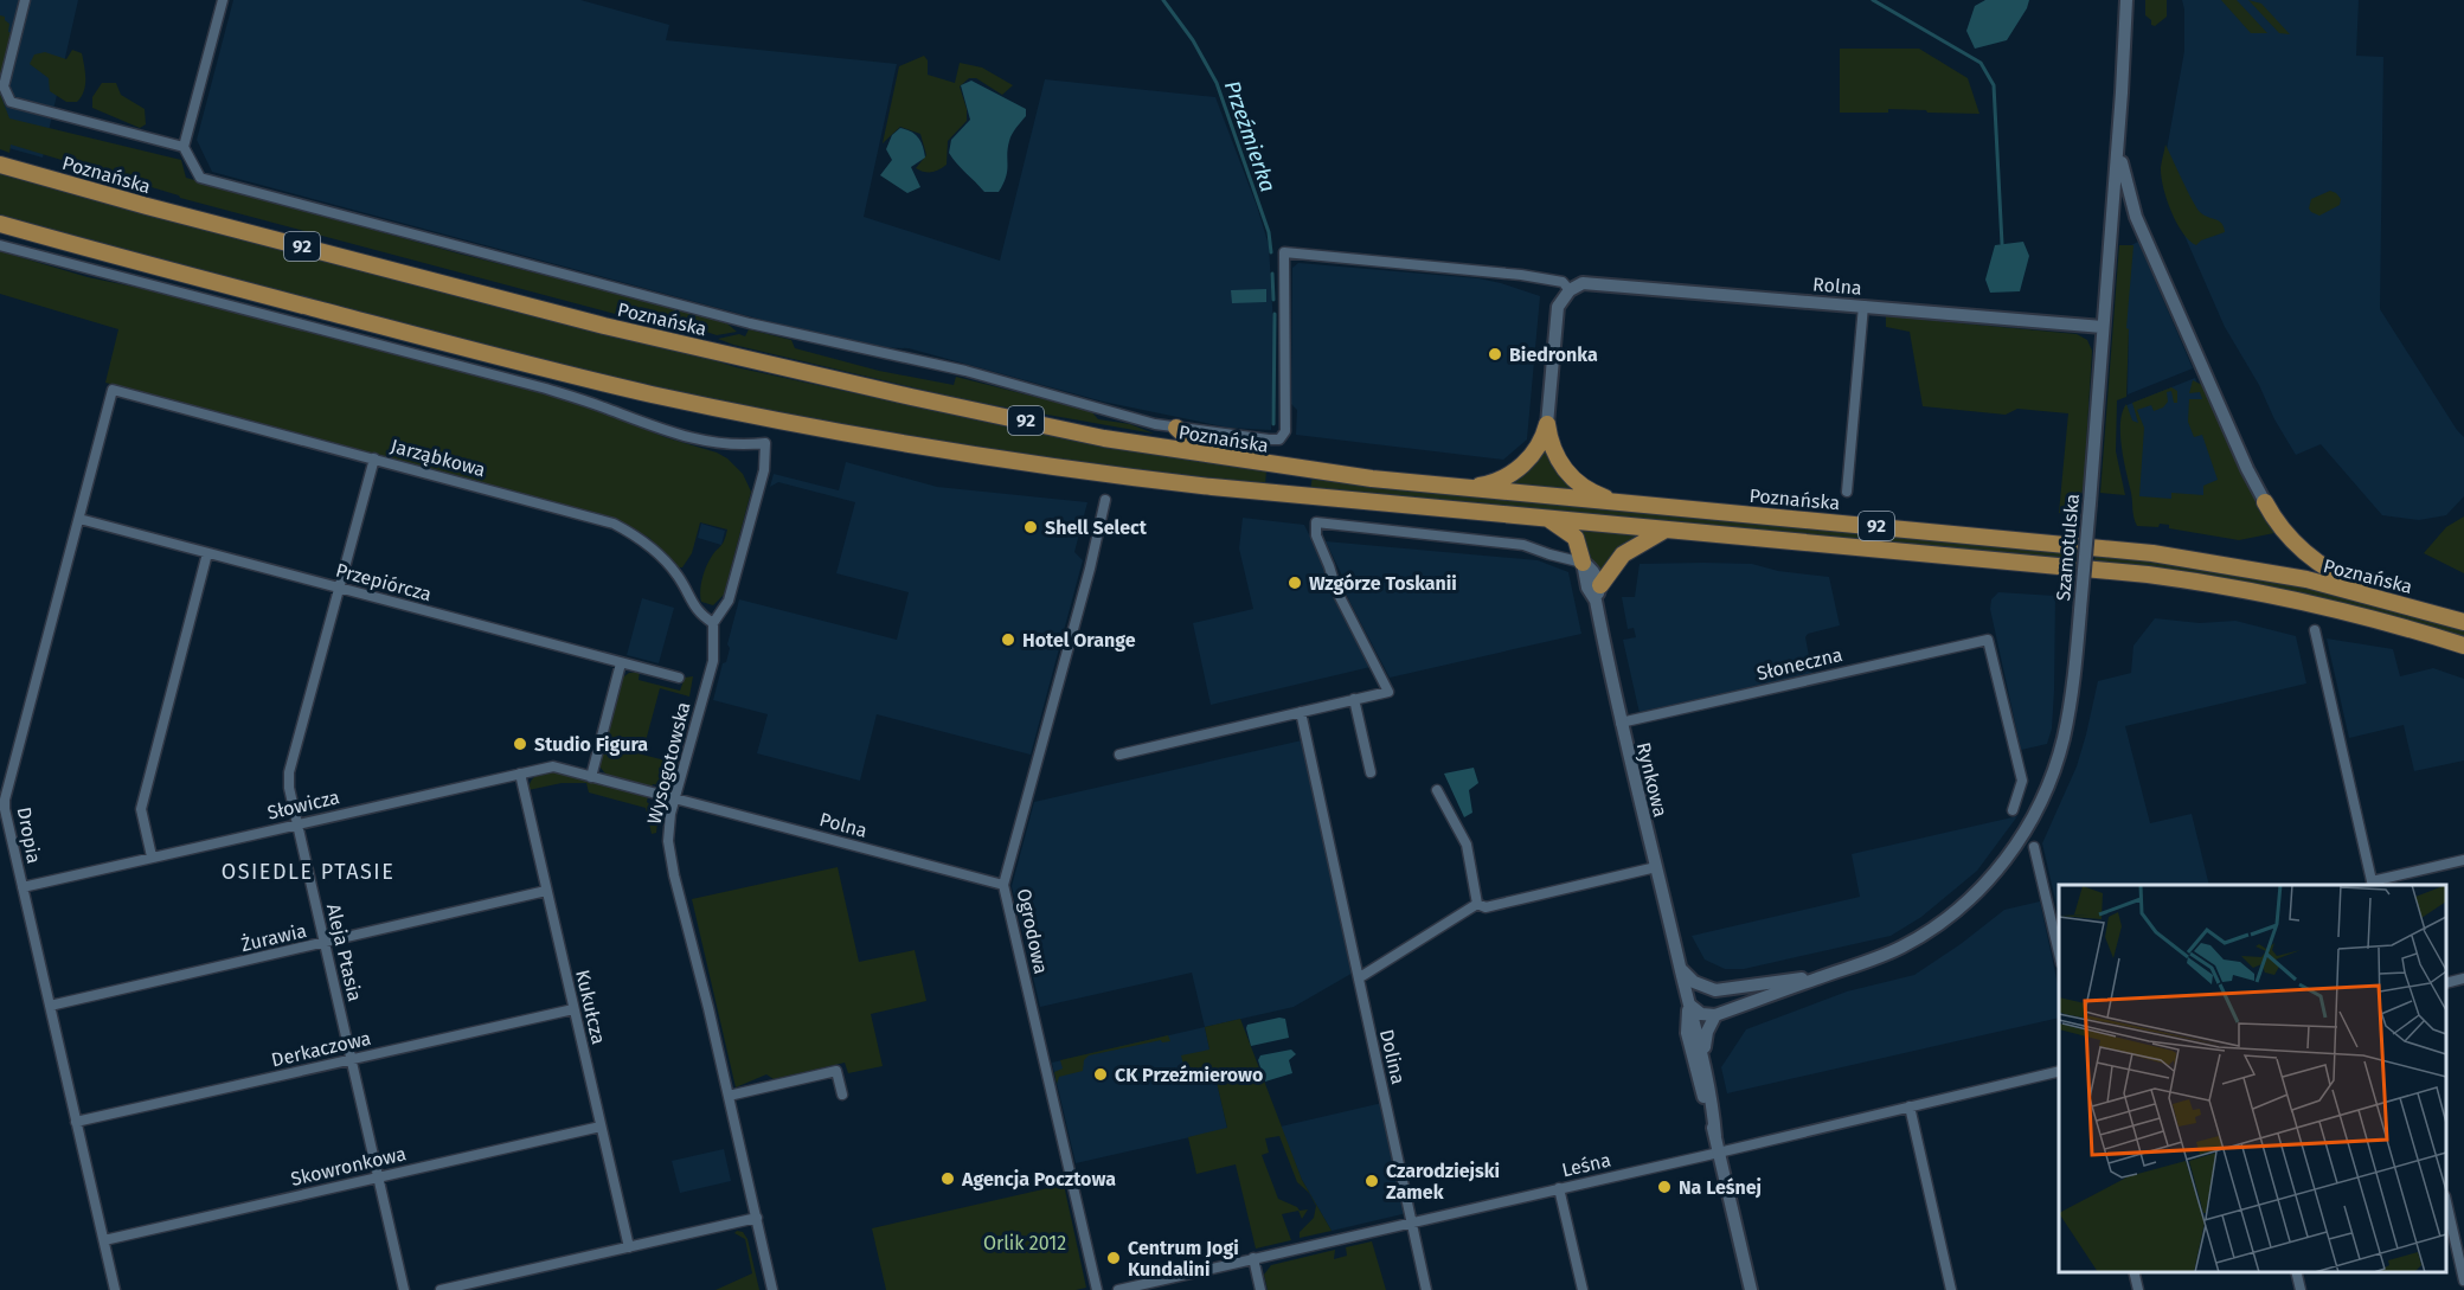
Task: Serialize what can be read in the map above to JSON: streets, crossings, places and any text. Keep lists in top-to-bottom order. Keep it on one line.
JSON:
{"streets":{"main road":["Poznańska","92"],"street":["Rolna","Jarząbkowa","Szamotulska","Przepiórcza","Słoneczna","Wysogotowska","Rynkowa","Słowicza","Polna","Dropia","Ogrodowa","Żurawia","Aleja Ptasia","Kukułcza","Derkaczowa","Dolina","Leśna","Skowronkowa"]},"crossings":[["Poznańska","Rolna"],["Rolna","Szamotulska"],["Jarząbkowa","Wysogotowska"],["Jarząbkowa","Dropia"],["Jarząbkowa","Aleja Ptasia"],["Szamotulska","Rynkowa"],["Przepiórcza","Dropia"],["Przepiórcza","Aleja Ptasia"],["Słoneczna","Rynkowa"],["Wysogotowska","Słowicza"],["Wysogotowska","Polna"],["Rynkowa","Leśna"],["Słowicza","Polna"],["Słowicza","Dropia"],["Słowicza","Aleja Ptasia"],["Słowicza","Kukułcza"],["Polna","Ogrodowa"],["Dropia","Żurawia"],["Dropia","Derkaczowa"],["Dropia","Skowronkowa"],["Żurawia","Aleja Ptasia"],["Żurawia","Kukułcza"],["Aleja Ptasia","Derkaczowa"],["Aleja Ptasia","Skowronkowa"],["Kukułcza","Derkaczowa"],["Kukułcza","Skowronkowa"],["Dolina","Leśna"]],"districts":["OSIEDLE PTASIE"],"water":["Przeźmierka"],"parks":["Orlik 2012"],"places":["Biedronka","Shell Select","Wzgórze Toskanii","Hotel Orange","Studio Figura","CK Przeźmierowo","Agencja Pocztowa","Czarodziejski Zamek","Na Leśnej","Centrum Jogi Kundalini"]}
